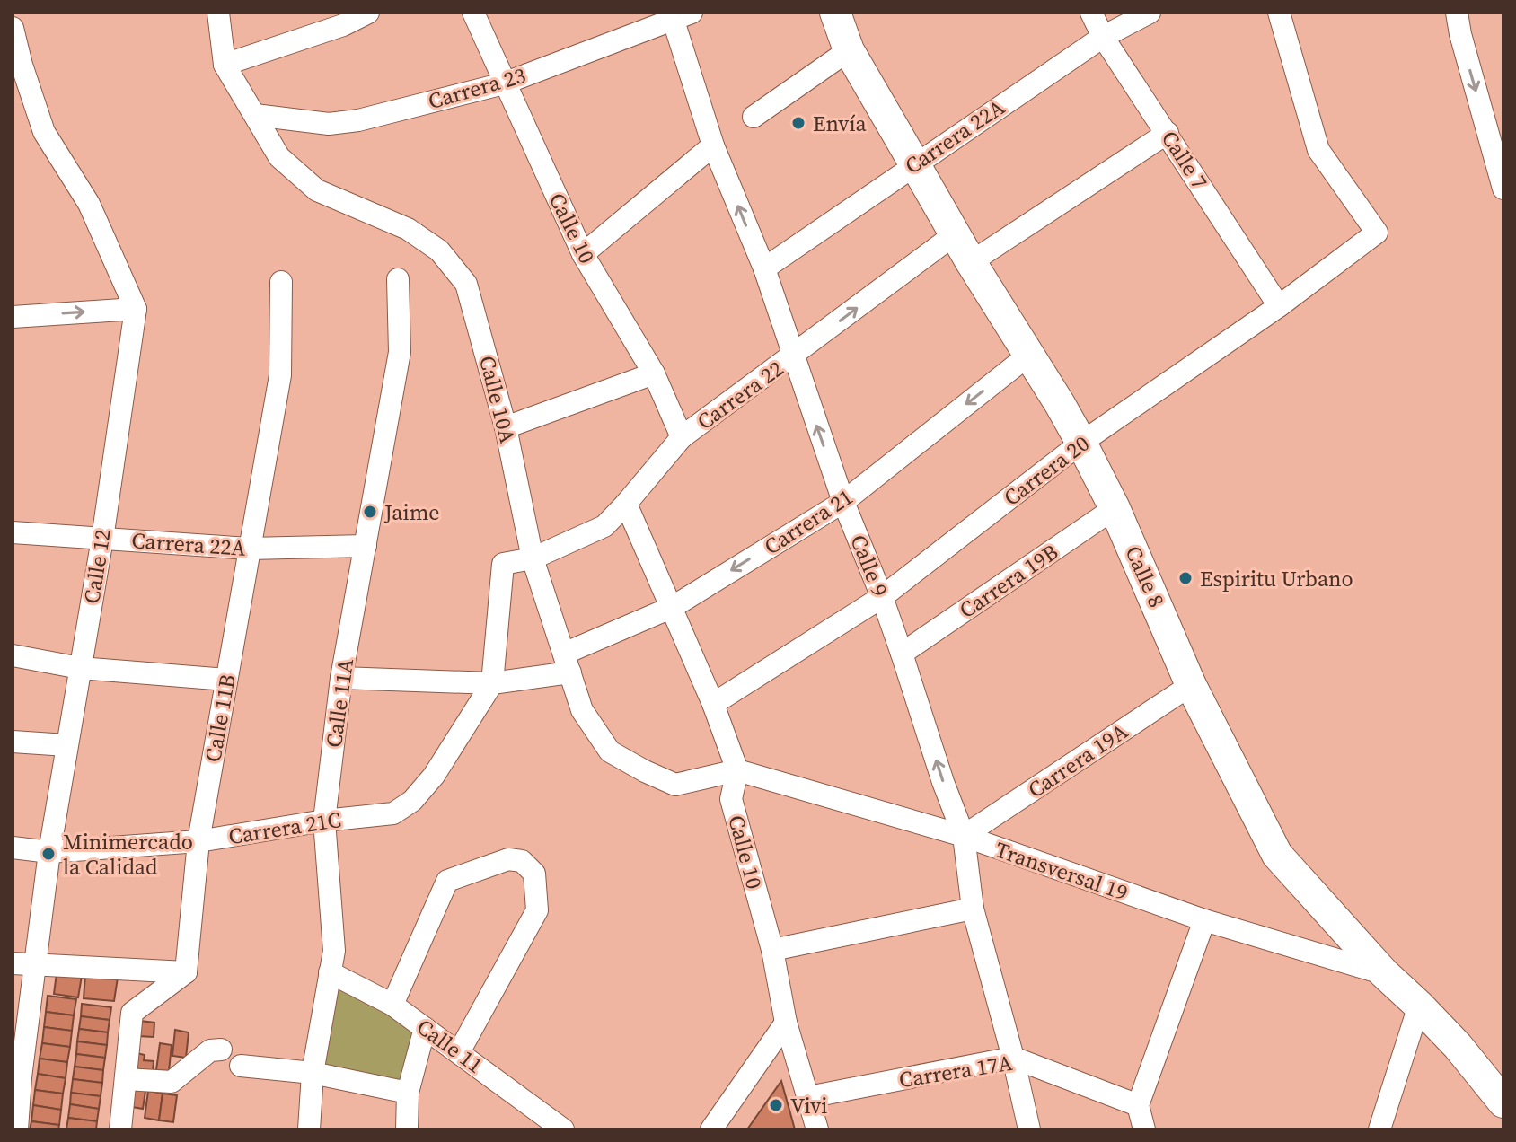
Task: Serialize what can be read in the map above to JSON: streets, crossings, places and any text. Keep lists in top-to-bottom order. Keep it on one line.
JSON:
{"streets":{"street":["Carrera 23","Carrera 22A","Calle 7","Calle 10","Carrera 22","Calle 10A","Carrera 20","Carrera 21","Calle 9","Calle 12","Calle 8","Carrera 19B","Calle 11A","Calle 11B","Carrera 19A","Carrera 21C","Transversal 19","Calle 11","Carrera 17A"]},"crossings":[["Carrera 23","Calle 10"],["Carrera 23","Calle 10A"],["Carrera 23","Calle 9"],["Carrera 22A","Calle 7"],["Carrera 22A","Calle 9"],["Carrera 22A","Calle 12"],["Carrera 22A","Calle 8"],["Carrera 22A","Calle 11A"],["Carrera 22A","Calle 11B"],["Calle 7","Carrera 20"],["Calle 10","Carrera 22"],["Calle 10","Calle 10A"],["Calle 10","Carrera 20"],["Calle 10","Carrera 21"],["Calle 10","Transversal 19"],["Calle 10","Carrera 17A"],["Carrera 22","Calle 10A"],["Carrera 22","Calle 9"],["Carrera 22","Calle 8"],["Calle 10A","Carrera 21"],["Calle 10A","Transversal 19"],["Carrera 20","Calle 9"],["Carrera 20","Calle 8"],["Carrera 21","Calle 9"],["Carrera 21","Calle 8"],["Calle 9","Carrera 19B"],["Calle 9","Carrera 19A"],["Calle 9","Transversal 19"],["Calle 9","Carrera 17A"],["Calle 12","Carrera 21C"],["Calle 8","Carrera 19B"],["Calle 8","Carrera 19A"],["Calle 8","Transversal 19"],["Calle 11A","Carrera 21C"],["Calle 11A","Calle 11"],["Calle 11B","Carrera 21C"],["Carrera 19A","Transversal 19"]],"one_way":["Carrera 22","Carrera 21","Calle 9"],"places":["Envía","Jaime","Espiritu Urbano","Minimercado la Calidad","Vivi"]}
